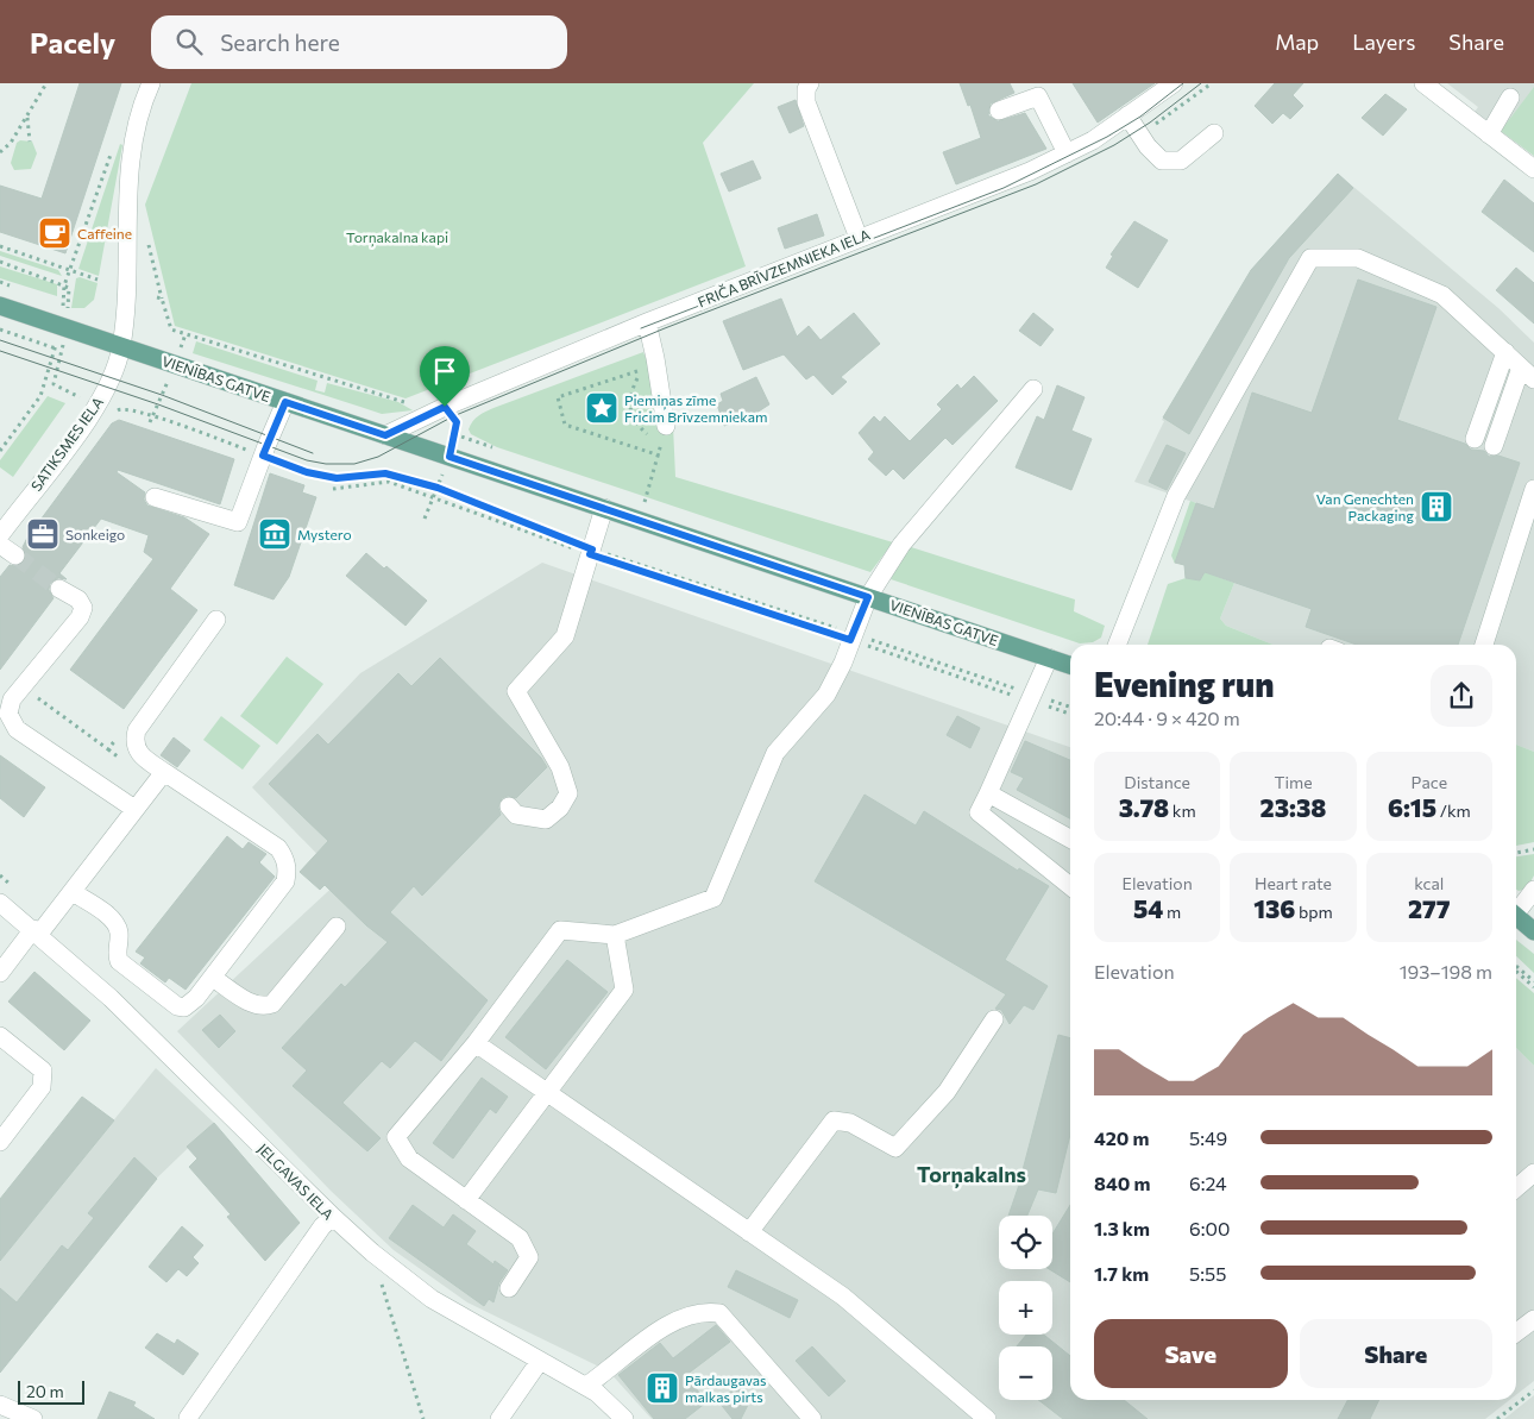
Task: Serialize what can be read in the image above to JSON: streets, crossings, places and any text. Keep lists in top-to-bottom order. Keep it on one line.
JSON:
{"streets":{"main road":["VIENĪBAS GATVE"],"street":["FRIČA BRĪVZEMNIEKA IELA","SATIKSMES IELA","JELGAVAS IELA"]},"crossings":[["FRIČA BRĪVZEMNIEKA IELA","VIENĪBAS GATVE"],["VIENĪBAS GATVE","SATIKSMES IELA"]],"districts":["Torņakalns"],"parks":["Torņakalna kapi"],"places":{"cafe":["Caffeine"],"place":["Piemiņas zīme Fricim Brīvzemniekam"],"building":["Van Genechten Packaging","Pārdaugavas malkas pirts"],"office":["Sonkeigo"],"museum":["Mystero"]},"scale_bar":"20 m","page":{"header":"Pacely","search":"Search here","nav":["Map","Layers","Share"],"heading":["Evening run","20:44 · 9 × 420 m"],"stats":[["Distance","3.78 km"],["Time","23:38"],["Pace","6:15 /km"],["Elevation","54 m"],["Heart rate","136 bpm"],["kcal","277"]],"chart":["Elevation","193–198 m"],"list":[{"name":"420 m","note":"5:49"},{"name":"840 m","note":"6:24"},{"name":"1.3 km","note":"6:00"},{"name":"1.7 km","note":"5:55"}],"map_buttons":["+","−"],"buttons":["Save","Share"],"scale":"20 m"}}
